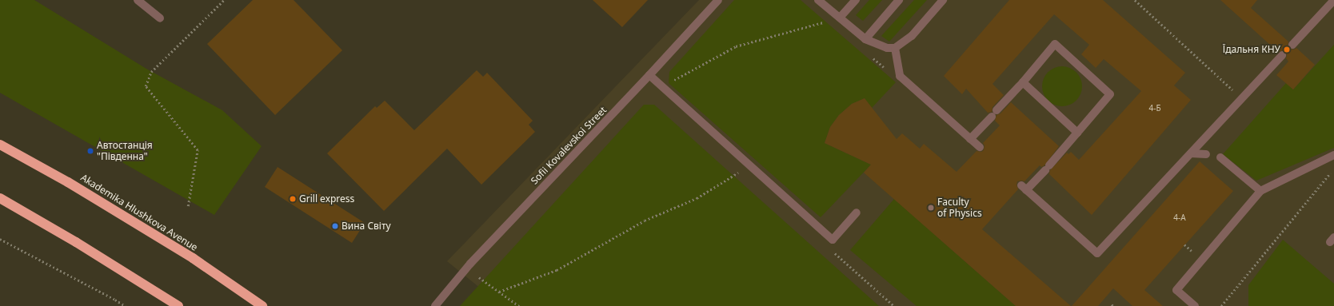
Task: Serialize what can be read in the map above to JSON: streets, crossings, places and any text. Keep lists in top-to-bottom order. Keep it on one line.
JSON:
{"streets":{"highway":["Akademika Hlushkova Avenue"],"street":["Sofii Kovalevskoi Street"]},"places":["Їдальня КНУ","Автостанція \"Південна\"","Grill express","Faculty of Physics","Вина Світу"],"house_numbers":["4-Б","4-А"]}
